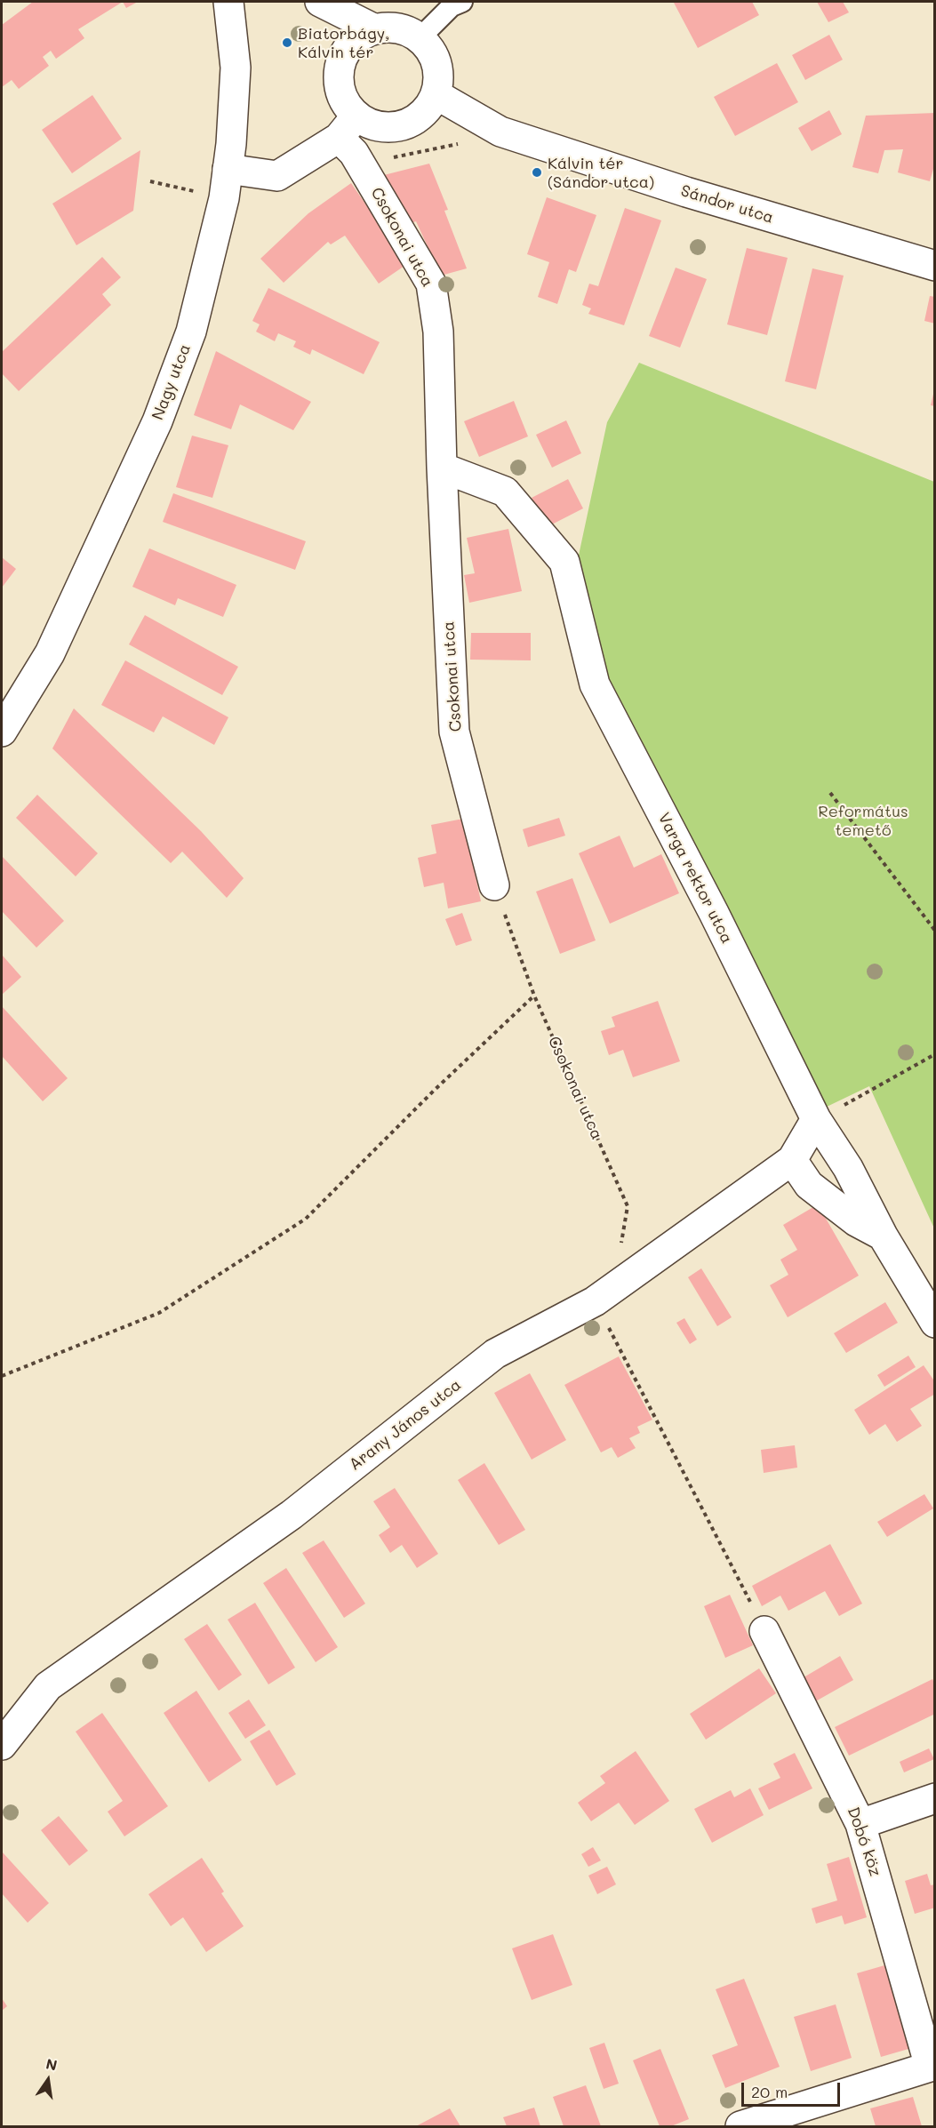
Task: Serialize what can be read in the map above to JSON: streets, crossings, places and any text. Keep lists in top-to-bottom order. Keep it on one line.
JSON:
{"streets":{"street":["Sándor utca","Csokonai utca","Nagy utca","Varga rektor utca","Arany János utca","Dobó köz"]},"crossings":[["Sándor utca","Csokonai utca"],["Csokonai utca","Varga rektor utca"],["Varga rektor utca","Arany János utca"]],"parks":["Református temető"],"places":["Biatorbágy, Kálvin tér","Kálvin tér (Sándor utca)"],"scale_bar":"20 m","north":"top"}
